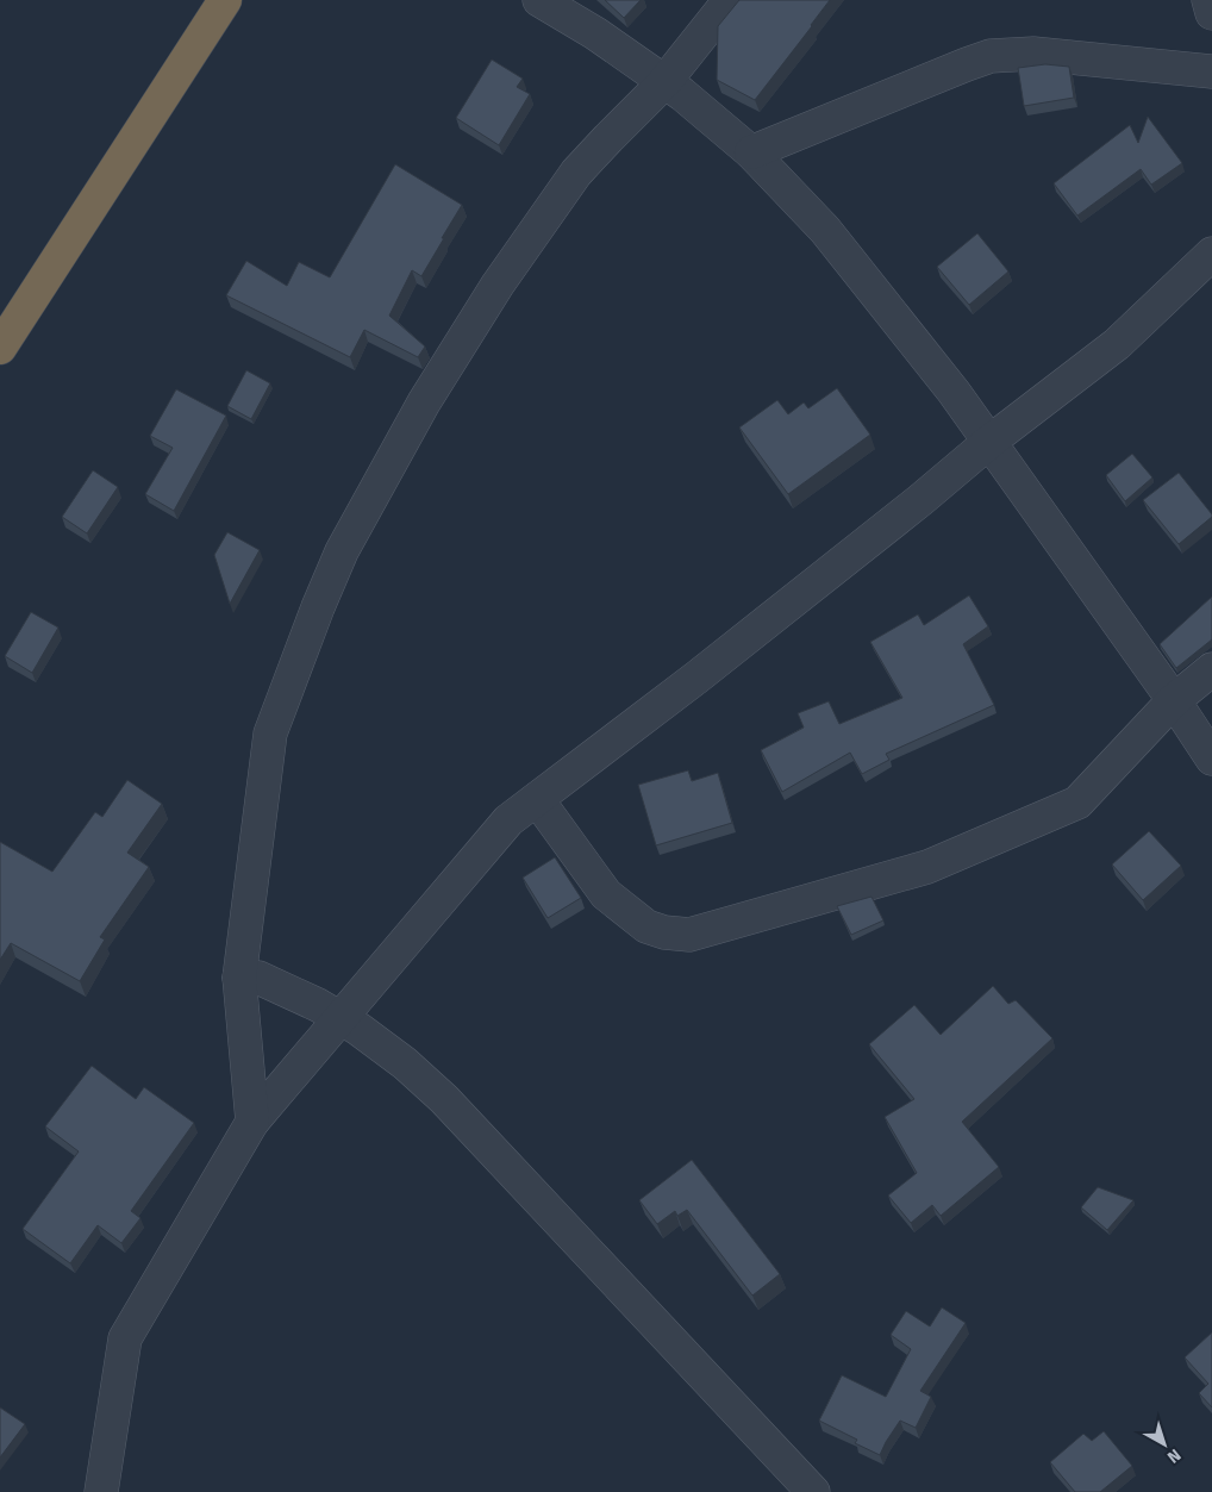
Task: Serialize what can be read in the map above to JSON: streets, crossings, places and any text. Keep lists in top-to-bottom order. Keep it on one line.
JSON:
{"north":"bottom right"}
